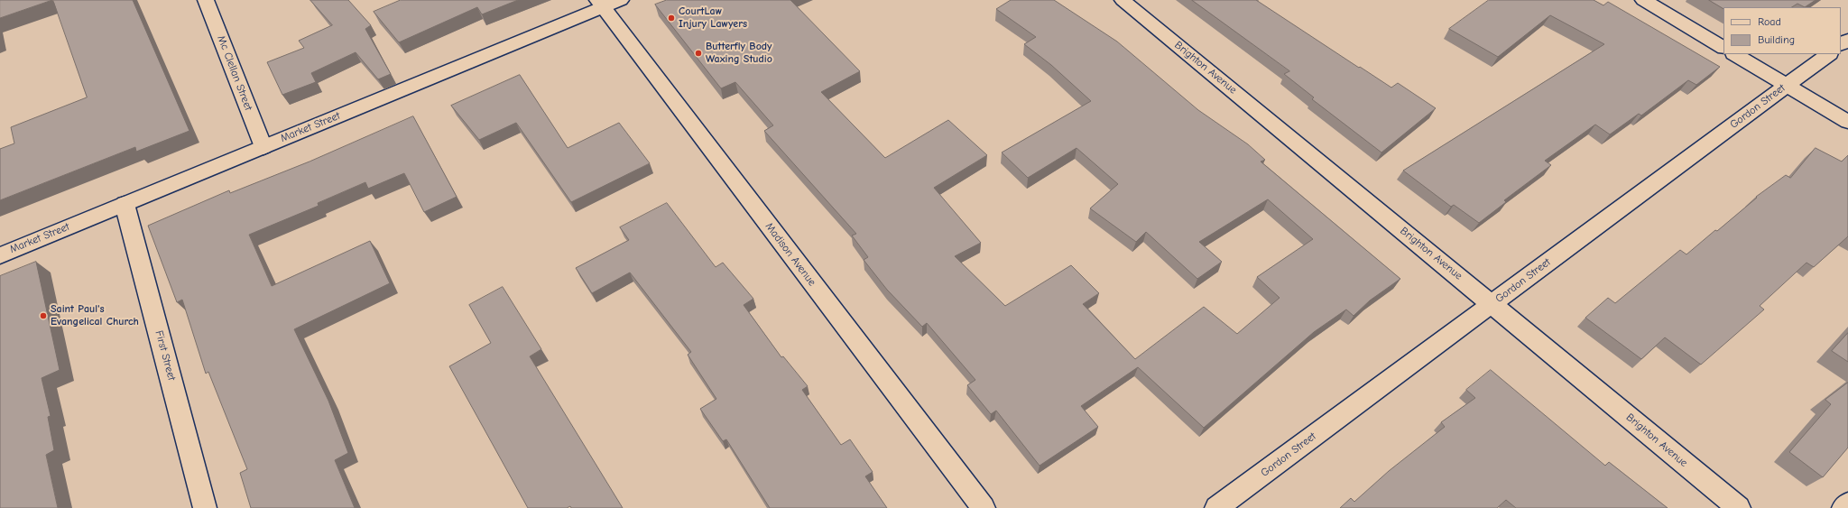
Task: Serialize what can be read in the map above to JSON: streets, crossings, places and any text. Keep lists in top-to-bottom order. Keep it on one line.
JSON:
{"streets":{"street":["Brighton Avenue","Mc Clellan Street","Gordon Street","Market Street","Madison Avenue","First Street"]},"crossings":[["Brighton Avenue","Gordon Street"],["Mc Clellan Street","Market Street"],["Market Street","Madison Avenue"],["Market Street","First Street"]],"places":["CourtLaw Injury Lawyers","Butterfly Body Waxing Studio","Saint Paul's Evangelical Church"],"legend":["Road","Building"]}
